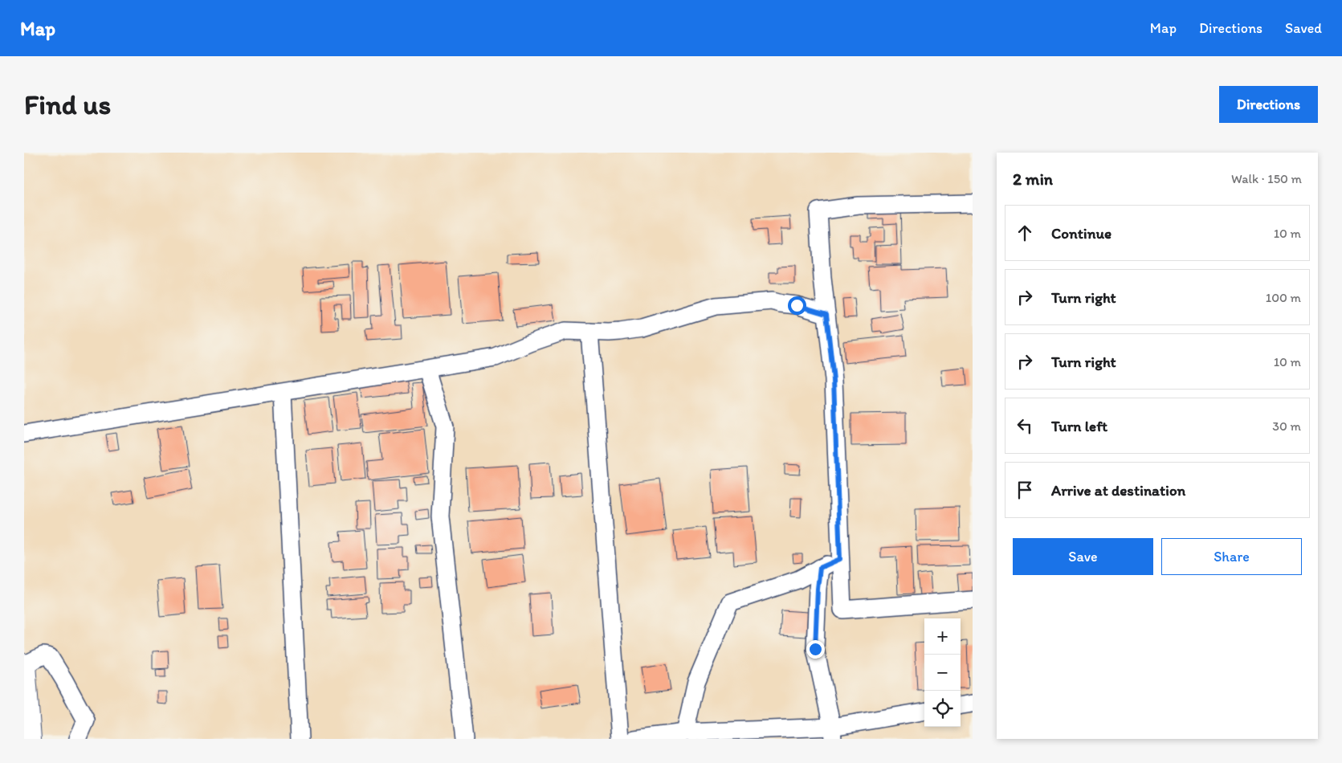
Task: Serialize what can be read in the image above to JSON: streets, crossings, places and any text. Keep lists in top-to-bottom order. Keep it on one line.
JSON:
{"page":{"header":"Map","nav":["Map","Directions","Saved"],"buttons":["Directions",["Save","Share"]],"title":"Find us","heading":["2 min","Walk · 150 m"],"list":[["Continue","10 m"],["Turn right","100 m"],["Turn right","10 m"],["Turn left","30 m"],"Arrive at destination"],"map_buttons":["+","−"]}}
